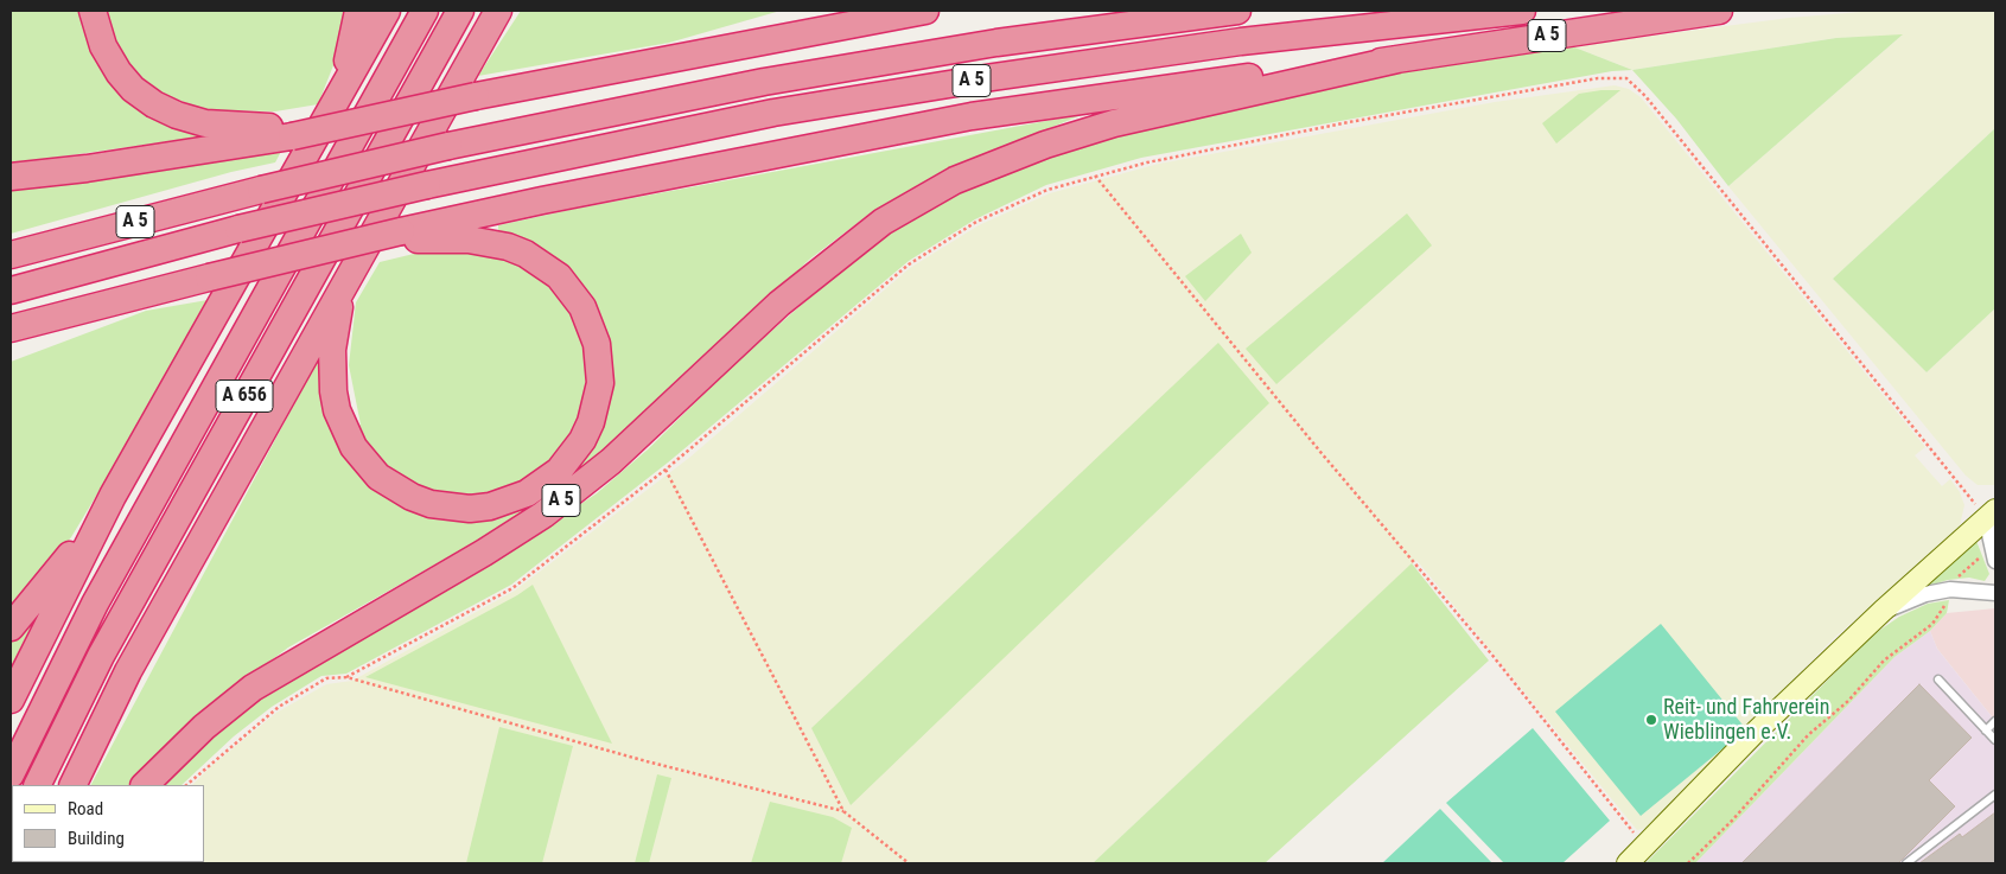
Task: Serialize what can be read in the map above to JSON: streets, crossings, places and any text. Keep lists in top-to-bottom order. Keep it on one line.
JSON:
{"streets":{"highway":["A 5","A 656"]},"places":["Reit- und Fahrverein Wieblingen e.V."],"legend":["Road","Building"]}
